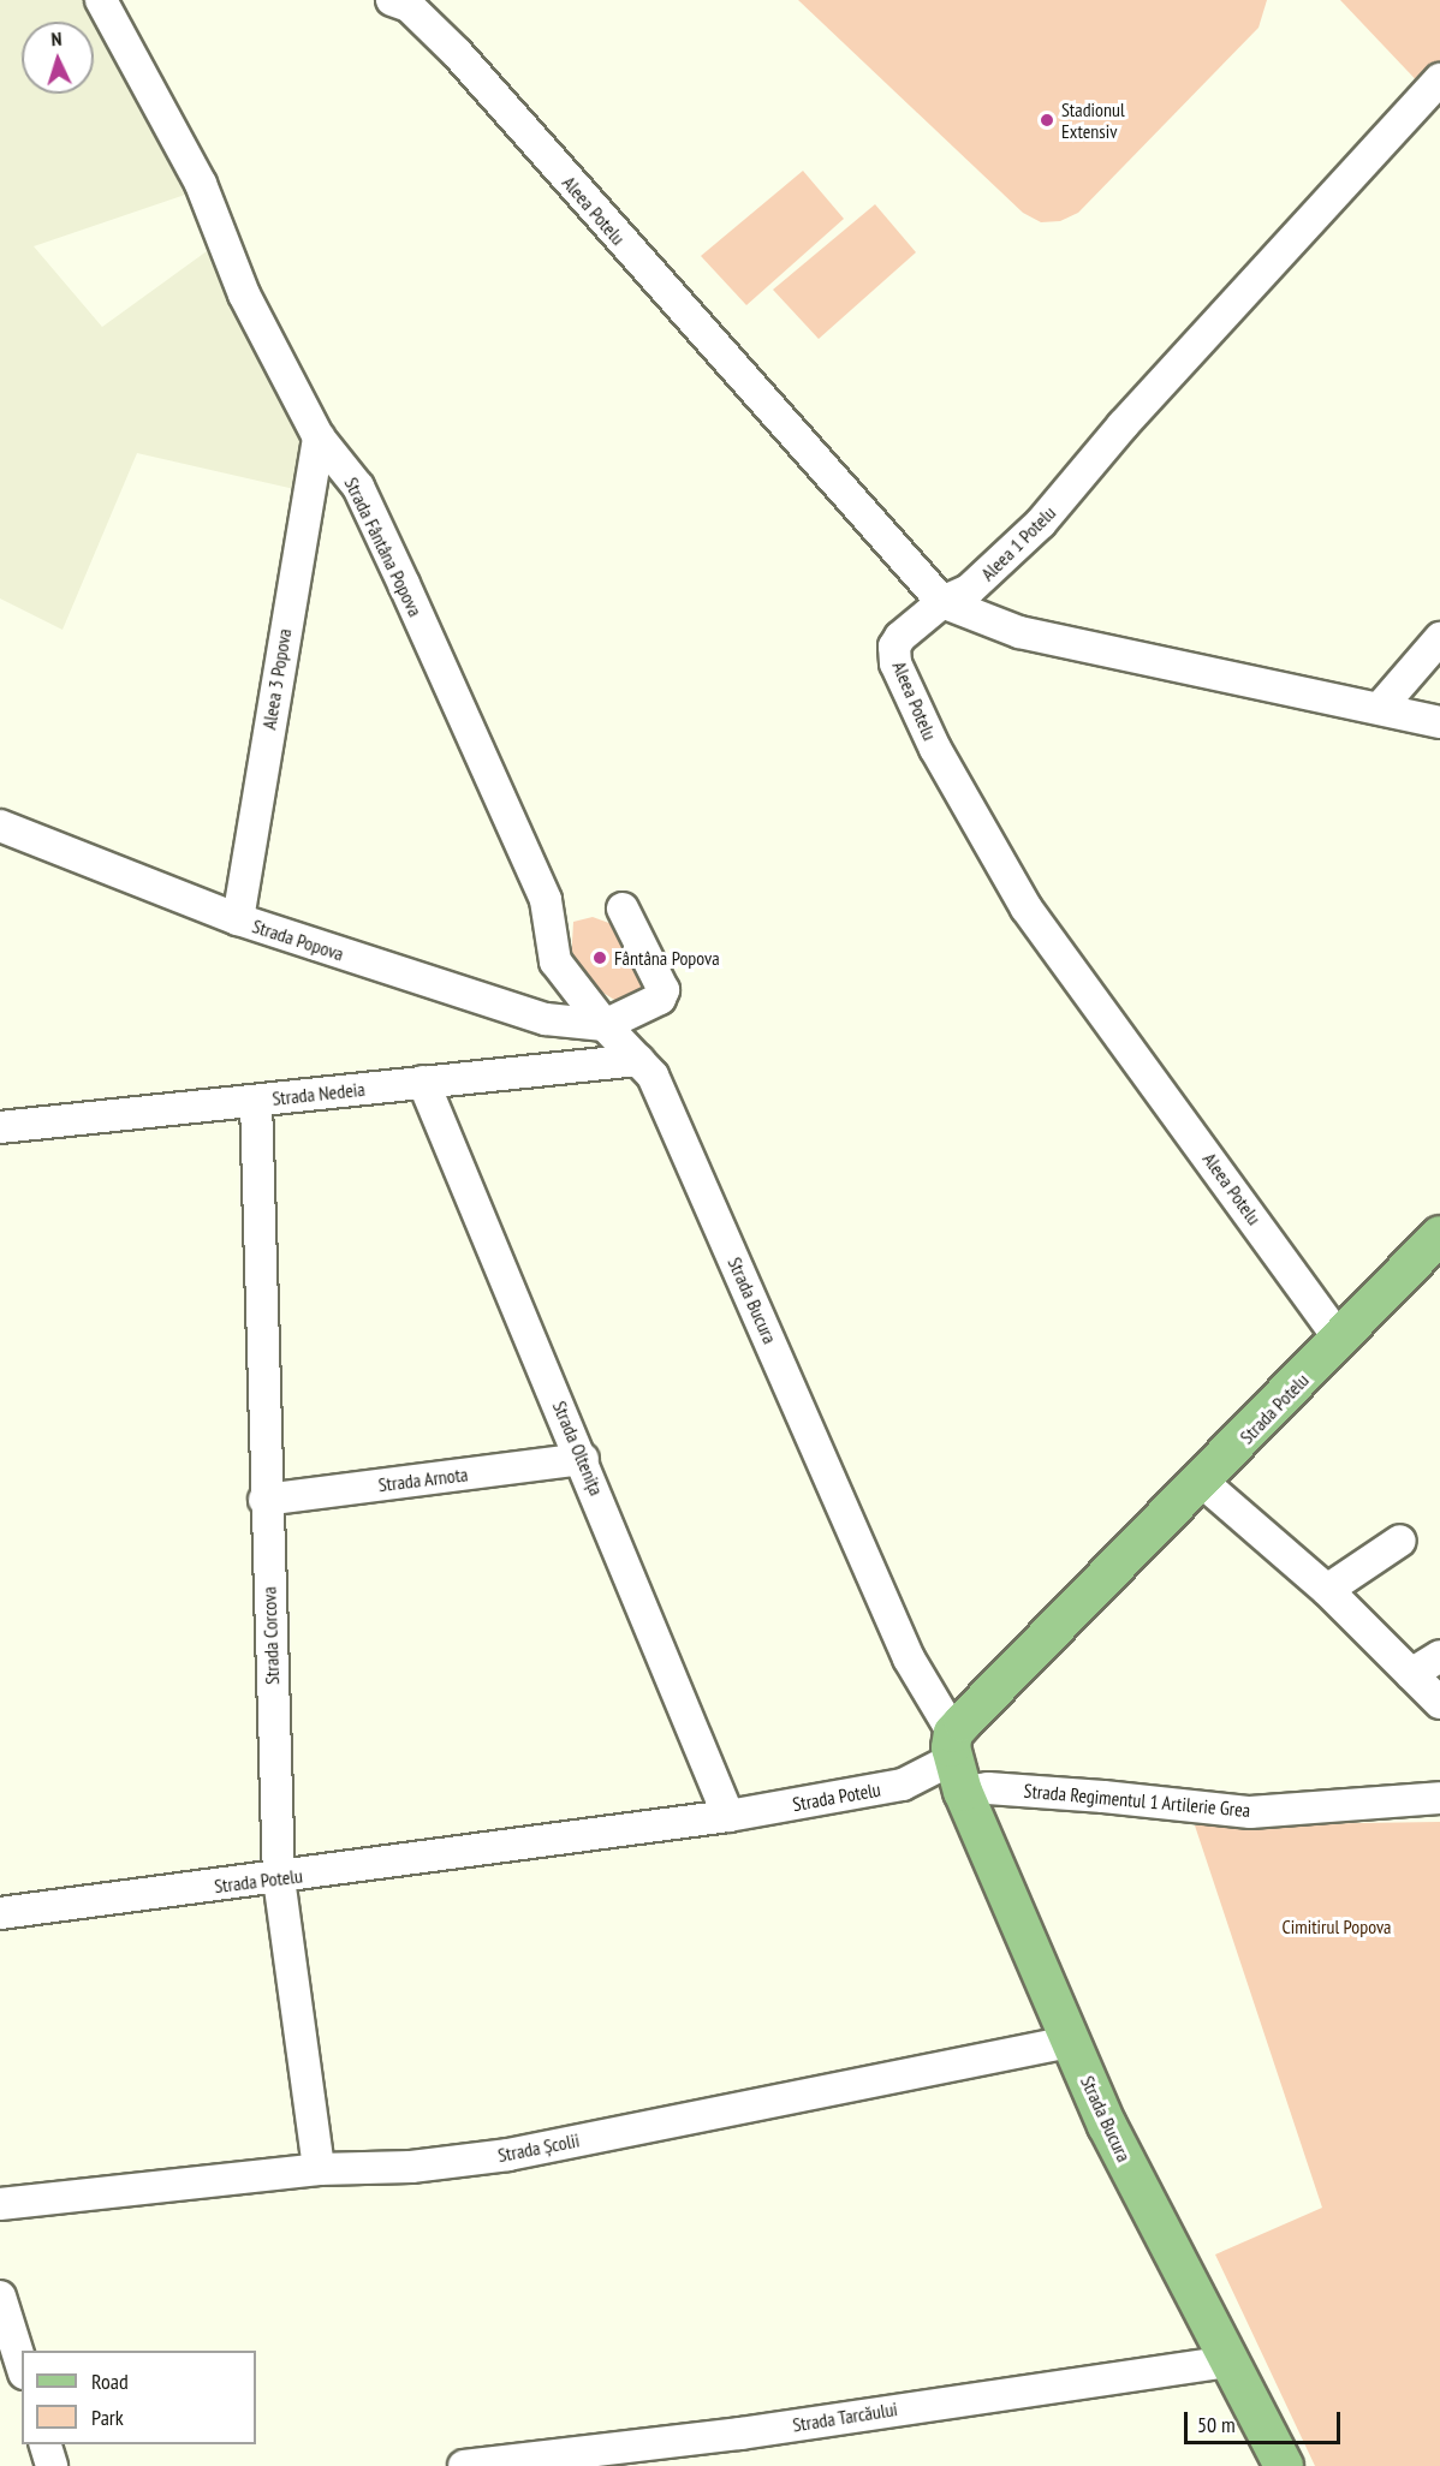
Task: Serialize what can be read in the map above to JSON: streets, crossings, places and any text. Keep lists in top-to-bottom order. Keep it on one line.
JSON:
{"streets":{"main road":["Strada Bucura","Strada Potelu"],"street":["Aleea Potelu","Aleea 1 Potelu","Strada Fântâna Popova","Aleea 3 Popova","Strada Popova","Strada Nedeia","Strada Oltenița","Strada Arnota","Strada Corcova","Strada Regimentul 1 Artilerie Grea","Strada Școlii","Strada Tarcăului"]},"crossings":[["Aleea Potelu","Aleea 1 Potelu"],["Aleea Potelu","Strada Potelu"],["Strada Fântâna Popova","Aleea 3 Popova"],["Strada Fântâna Popova","Strada Popova"],["Strada Fântâna Popova","Strada Bucura"],["Aleea 3 Popova","Strada Popova"],["Strada Popova","Strada Bucura"],["Strada Nedeia","Strada Bucura"],["Strada Nedeia","Strada Oltenița"],["Strada Nedeia","Strada Corcova"],["Strada Bucura","Strada Potelu"],["Strada Bucura","Strada Regimentul 1 Artilerie Grea"],["Strada Bucura","Strada Școlii"],["Strada Bucura","Strada Tarcăului"],["Strada Potelu","Strada Oltenița"],["Strada Potelu","Strada Corcova"],["Strada Potelu","Strada Regimentul 1 Artilerie Grea"],["Strada Oltenița","Strada Arnota"],["Strada Arnota","Strada Corcova"],["Strada Corcova","Strada Școlii"]],"parks":["Cimitirul Popova"],"places":["Stadionul Extensiv","Fântâna Popova"],"legend":["Road","Park"],"scale_bar":"50 m","north":"top"}
